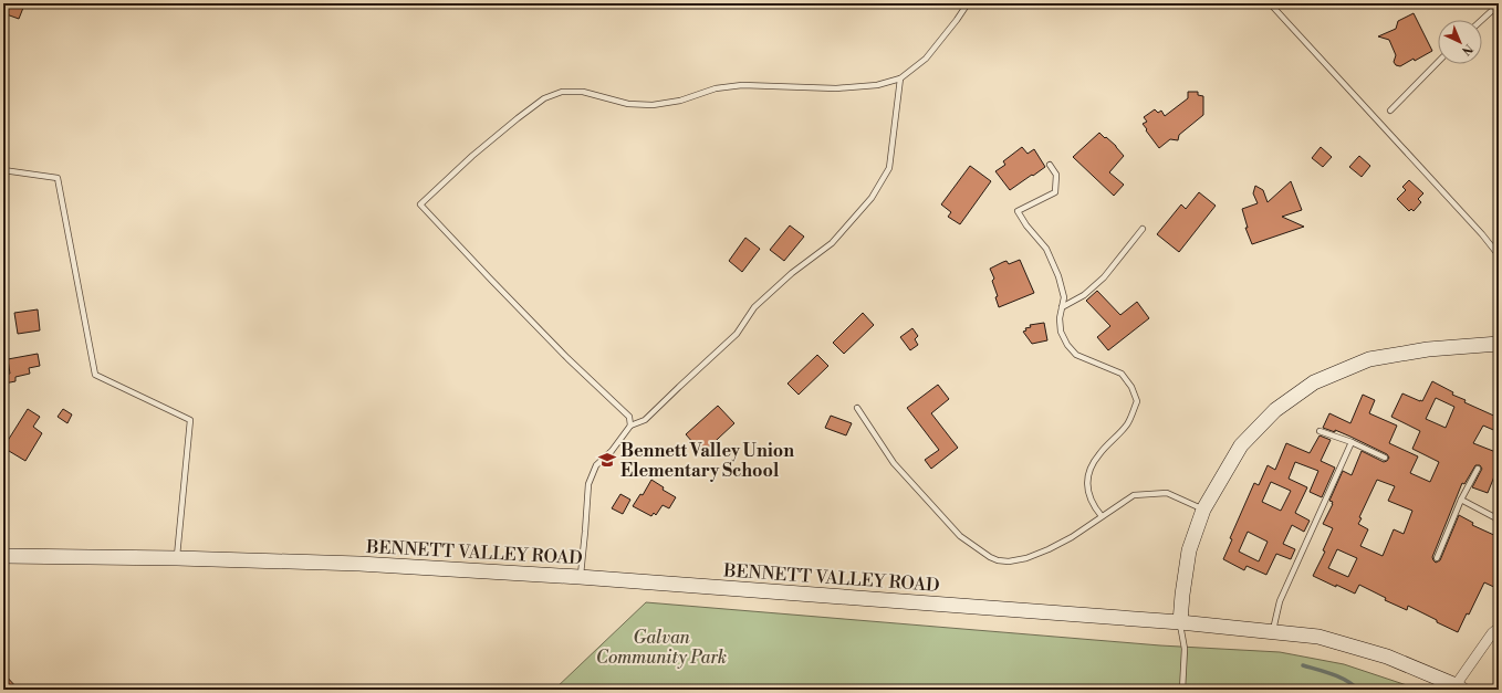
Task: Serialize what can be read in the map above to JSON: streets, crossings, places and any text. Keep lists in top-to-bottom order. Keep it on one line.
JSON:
{"streets":{"street":["BENNETT VALLEY ROAD"]},"parks":["Galvan Community Park"],"places":{"school or university":["Bennett Valley Union Elementary School"]},"north":"bottom right"}
